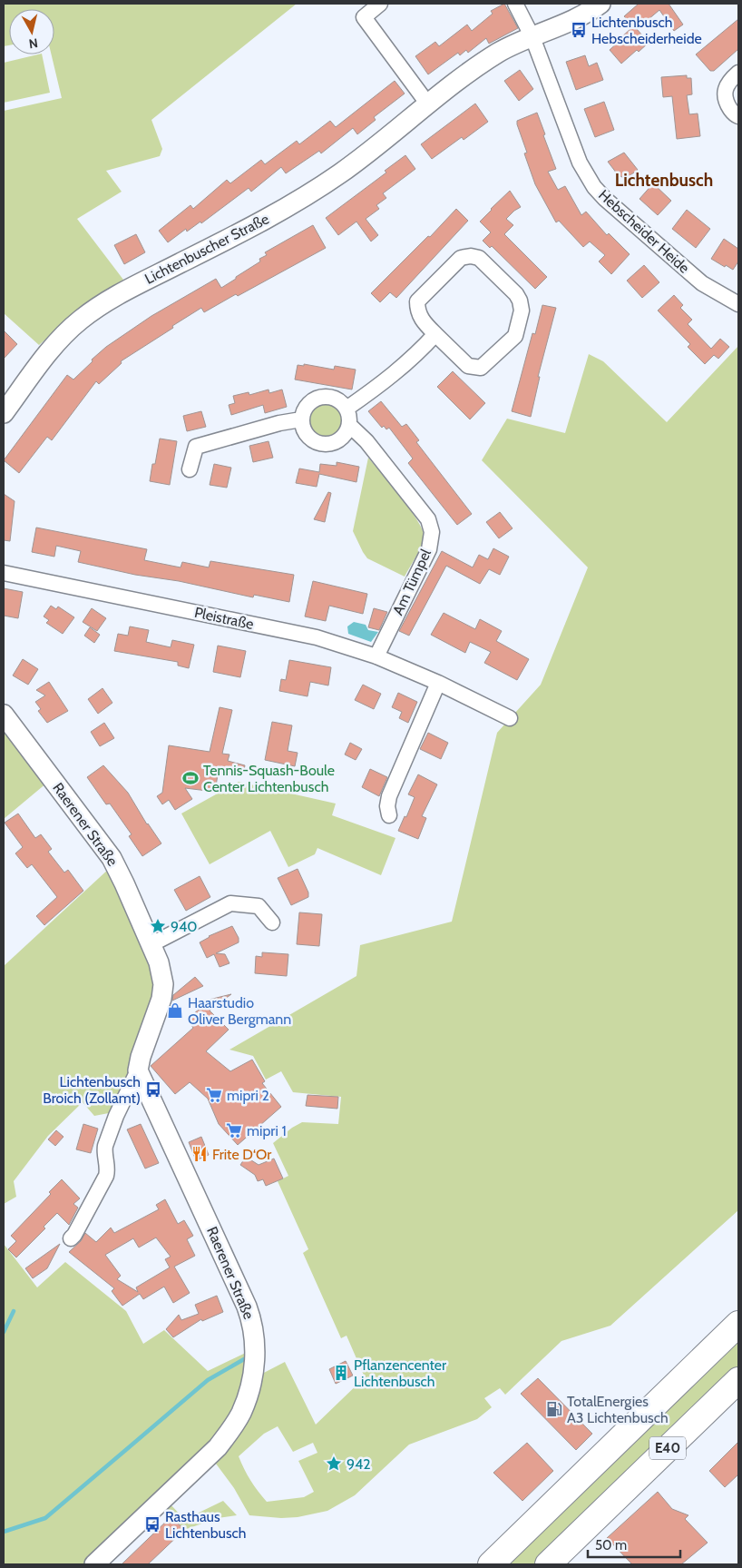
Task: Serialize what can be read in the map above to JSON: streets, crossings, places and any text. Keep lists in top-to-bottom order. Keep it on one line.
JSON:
{"streets":{"highway":["E40"],"street":["Hebscheider Heide","Lichtenbuscher Straße","Am Tümpel","Pleistraße","Raerener Straße"]},"crossings":[["Hebscheider Heide","Lichtenbuscher Straße"],["Am Tümpel","Pleistraße"]],"districts":["Lichtenbusch"],"places":{"bus stop":["Lichtenbusch Hebscheiderheide","Lichtenbusch Broich (Zollamt)","Rasthaus Lichtenbusch"],"sports":["Tennis-Squash-Boule Center Lichtenbusch"],"place":["940","942"],"shop":["Haarstudio Oliver Bergmann"],"supermarket":["mipri 2","mipri 1"],"restaurant":["Frite D‘Or"],"building":["Pflanzencenter Lichtenbusch"],"fuel station":["TotalEnergies A3 Lichtenbusch"]},"scale_bar":"50 m","north":"bottom"}
